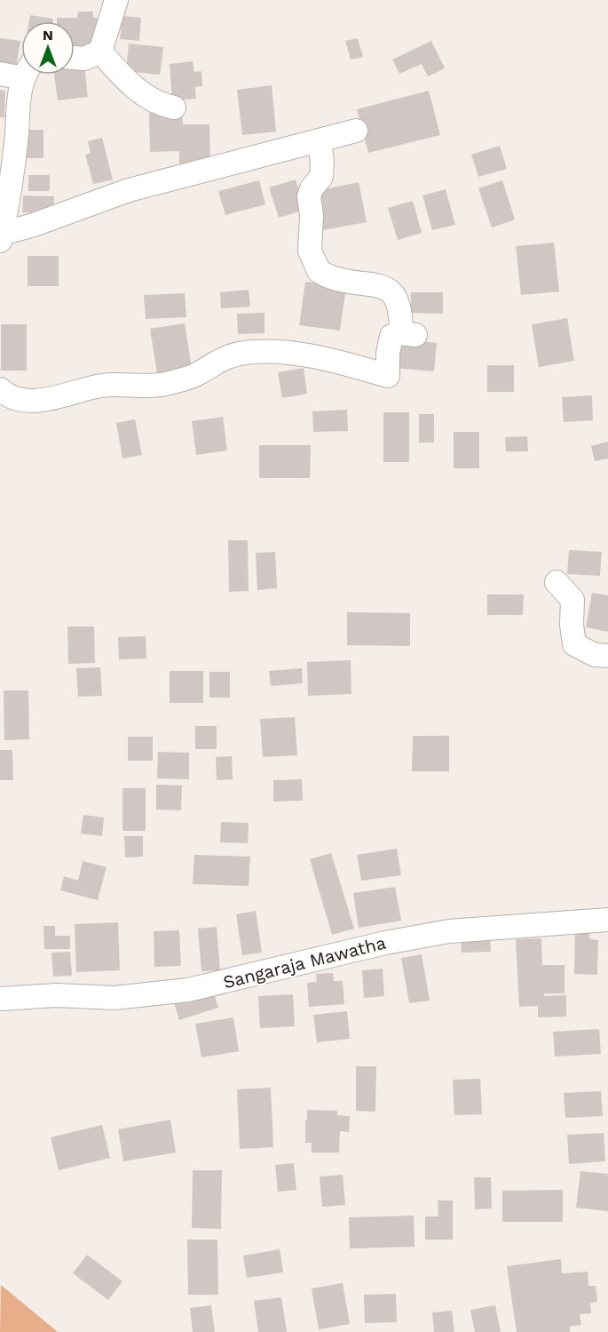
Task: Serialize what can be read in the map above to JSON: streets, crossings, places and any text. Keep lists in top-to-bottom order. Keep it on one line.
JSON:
{"streets":{"street":["Sangaraja Mawatha"]},"north":"top"}
